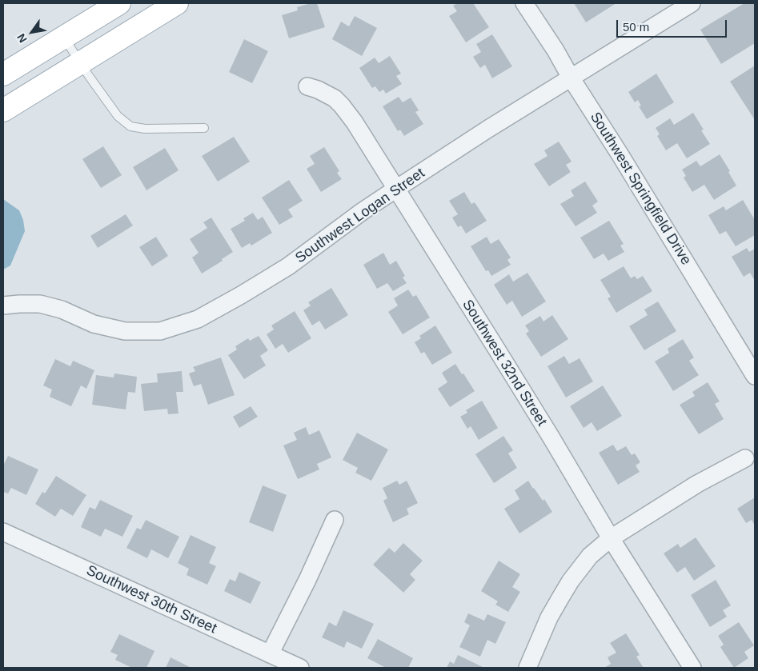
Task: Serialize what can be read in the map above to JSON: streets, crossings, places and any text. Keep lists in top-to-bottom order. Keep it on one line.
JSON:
{"streets":{"street":["Southwest Springfield Drive","Southwest Logan Street","Southwest 32nd Street","Southwest 30th Street"]},"crossings":[["Southwest Springfield Drive","Southwest Logan Street"],["Southwest Logan Street","Southwest 32nd Street"]],"scale_bar":"50 m","north":"bottom left"}
